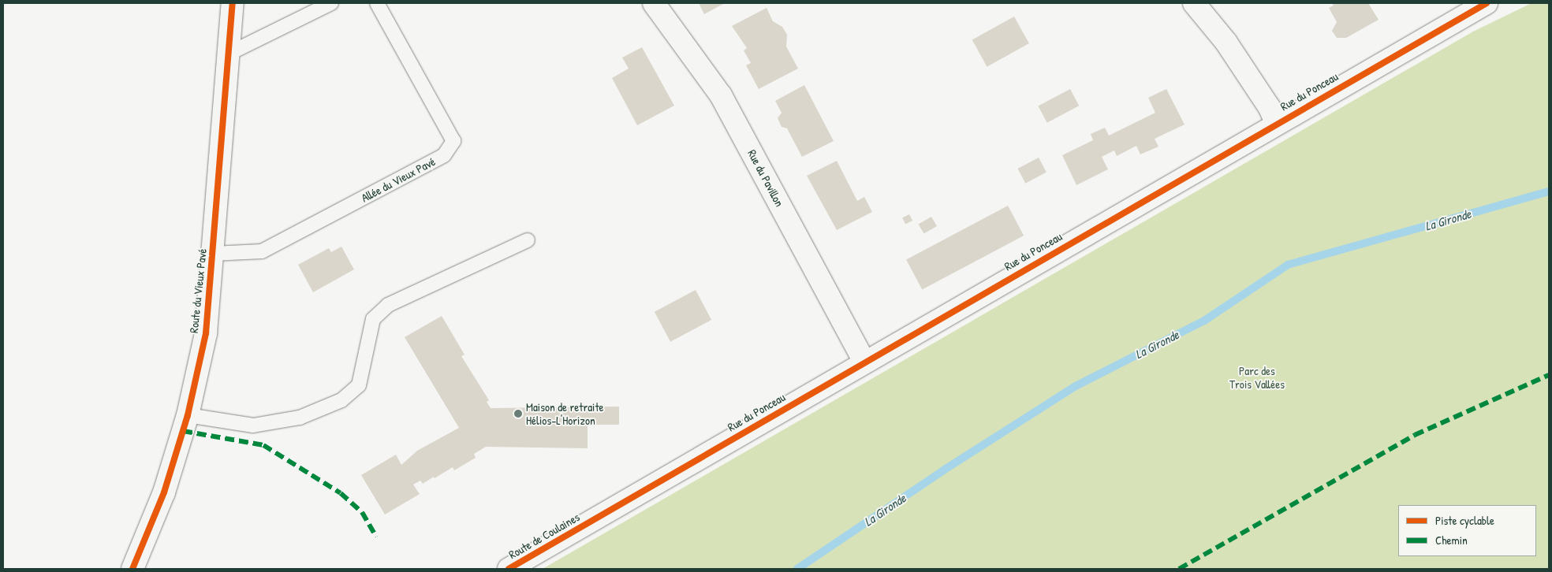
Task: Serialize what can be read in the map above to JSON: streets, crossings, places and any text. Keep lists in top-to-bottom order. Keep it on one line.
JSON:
{"streets":{"street":["Rue du Ponceau","Rue du Pavillon","Route du Vieux Pavé","Route de Coulaines"],"lane":["Allée du Vieux Pavé"]},"crossings":[["Rue du Ponceau","Rue du Pavillon"],["Rue du Ponceau","Route de Coulaines"],["Allée du Vieux Pavé","Route du Vieux Pavé"]],"water":["La Gironde"],"parks":["Parc des Trois Vallées"],"places":["Maison de retraite Hélios-L'Horizon"],"legend":["Piste cyclable","Chemin"]}
